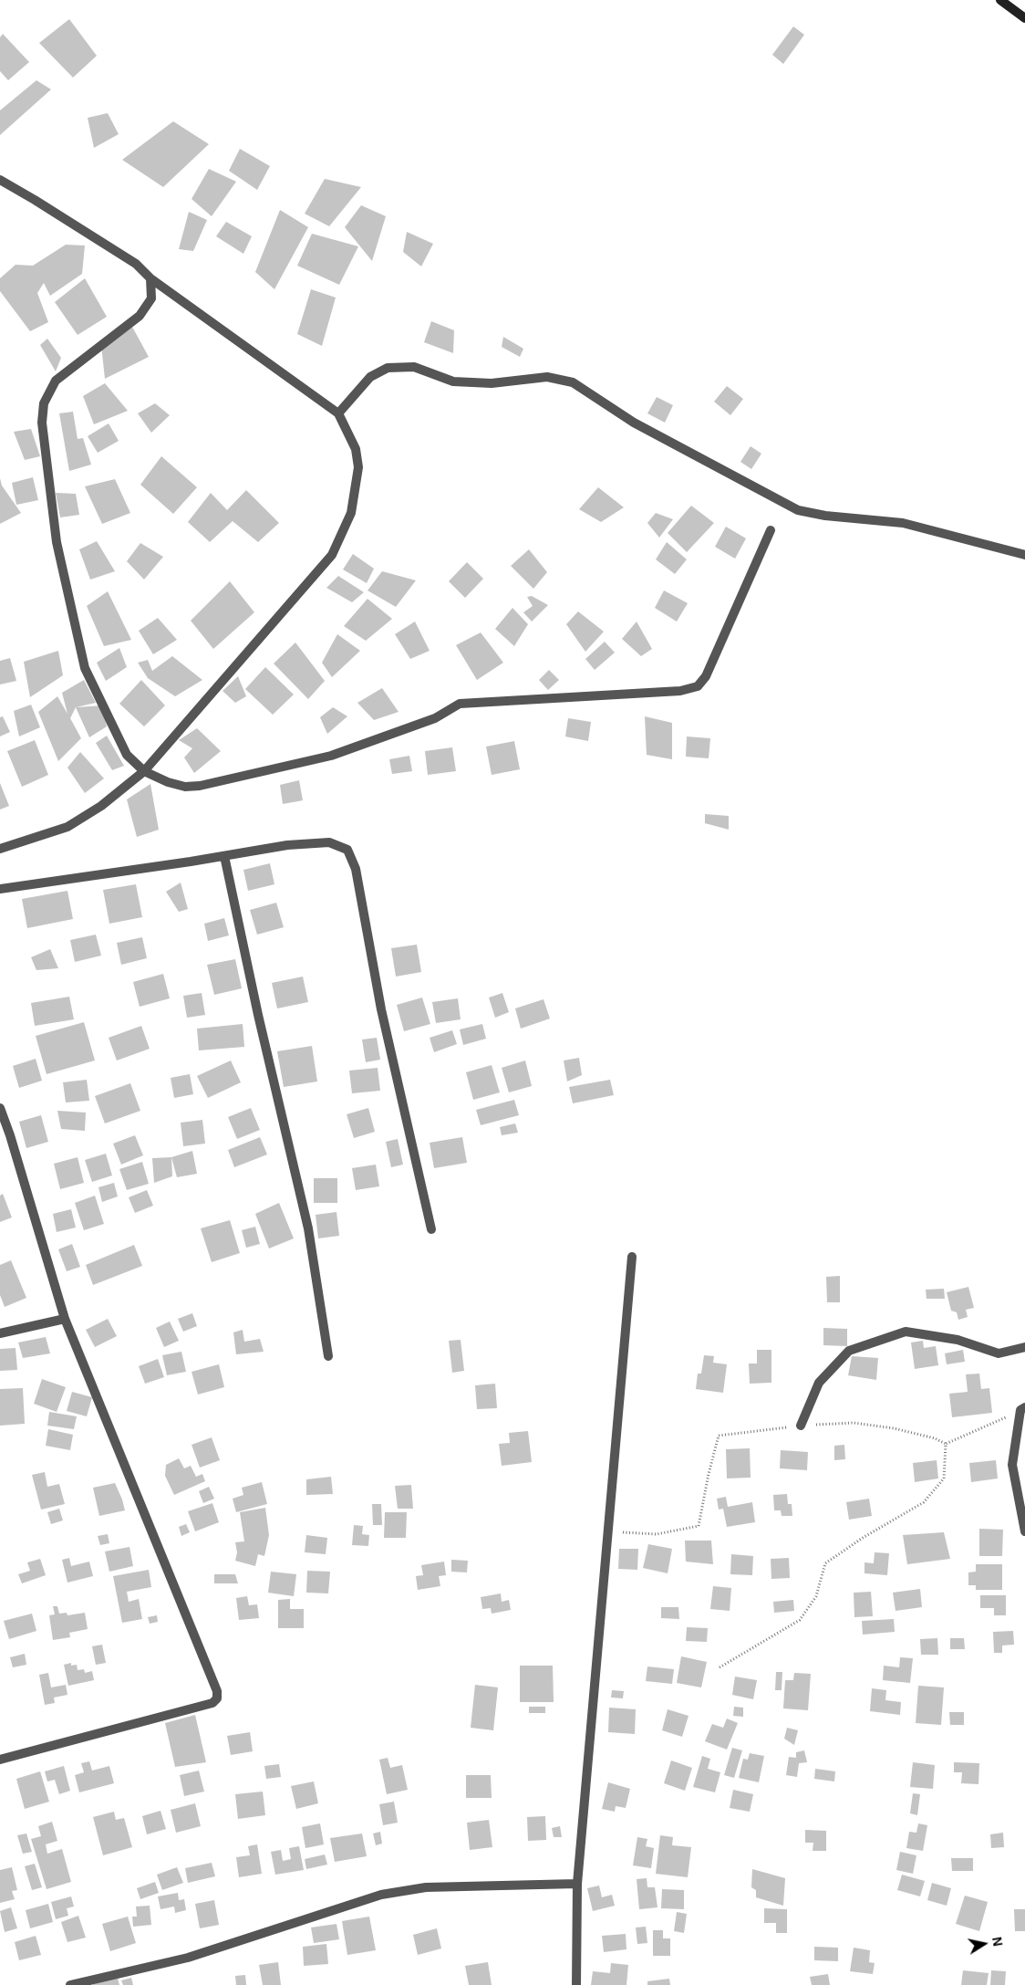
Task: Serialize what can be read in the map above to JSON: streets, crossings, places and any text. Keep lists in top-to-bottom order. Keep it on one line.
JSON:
{"north":"right"}
